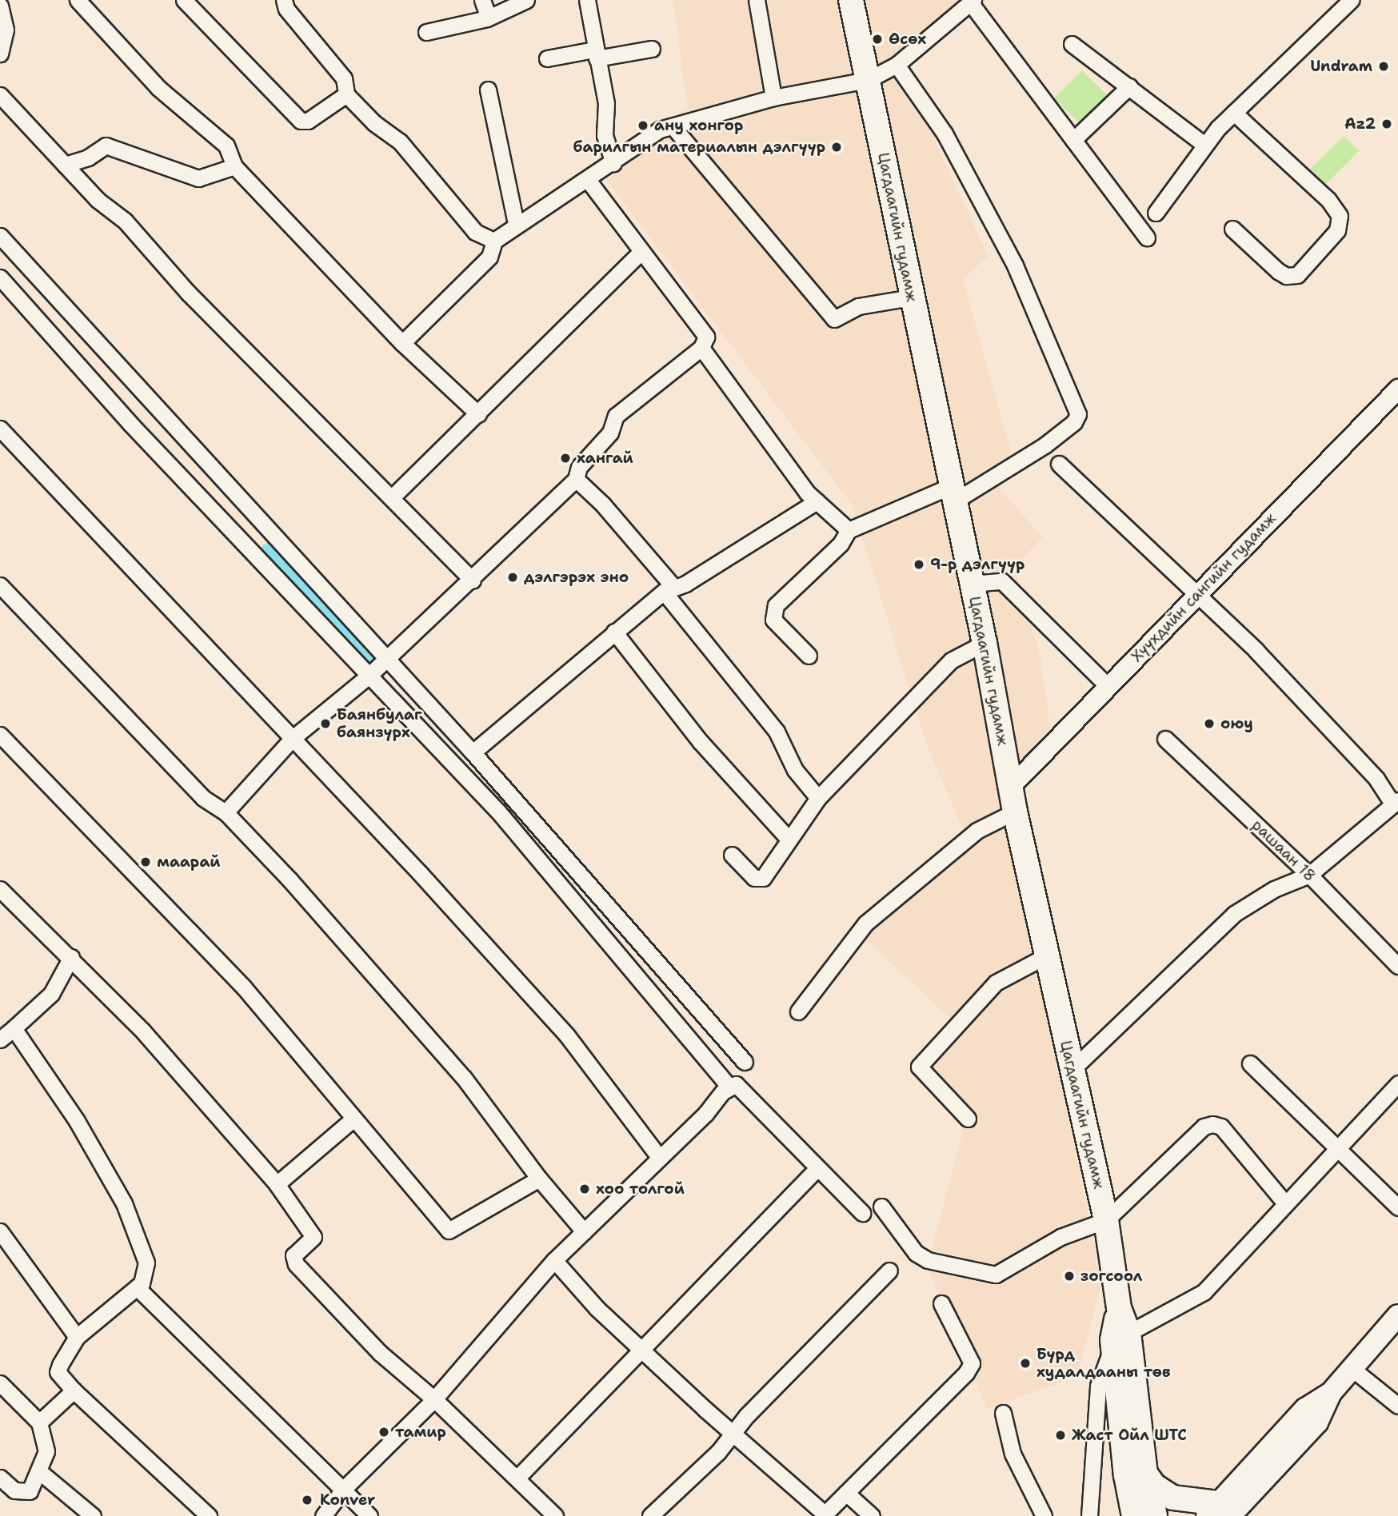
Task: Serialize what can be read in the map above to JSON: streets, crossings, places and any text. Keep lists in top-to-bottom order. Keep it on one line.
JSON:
{"streets":{"main road":["Цагдаагийн гудамж"],"street":["Хүүхдийн сангийн гудамж","рашаан 18"]},"crossings":[["Цагдаагийн гудамж","Хүүхдийн сангийн гудамж"]],"places":["Өсөх","Undram","Az2","ану хонгор","барилгын материалын дэлгүүр","хангай","9-р дэлгүүр","дэлгэрэх эно","Баянбулаг баянзүрх","оюу","маарай","хоо толгой","зогсоол","Бүрд худалдааны төв","тамир","Жаст Ойл ШТС","Konver"]}
